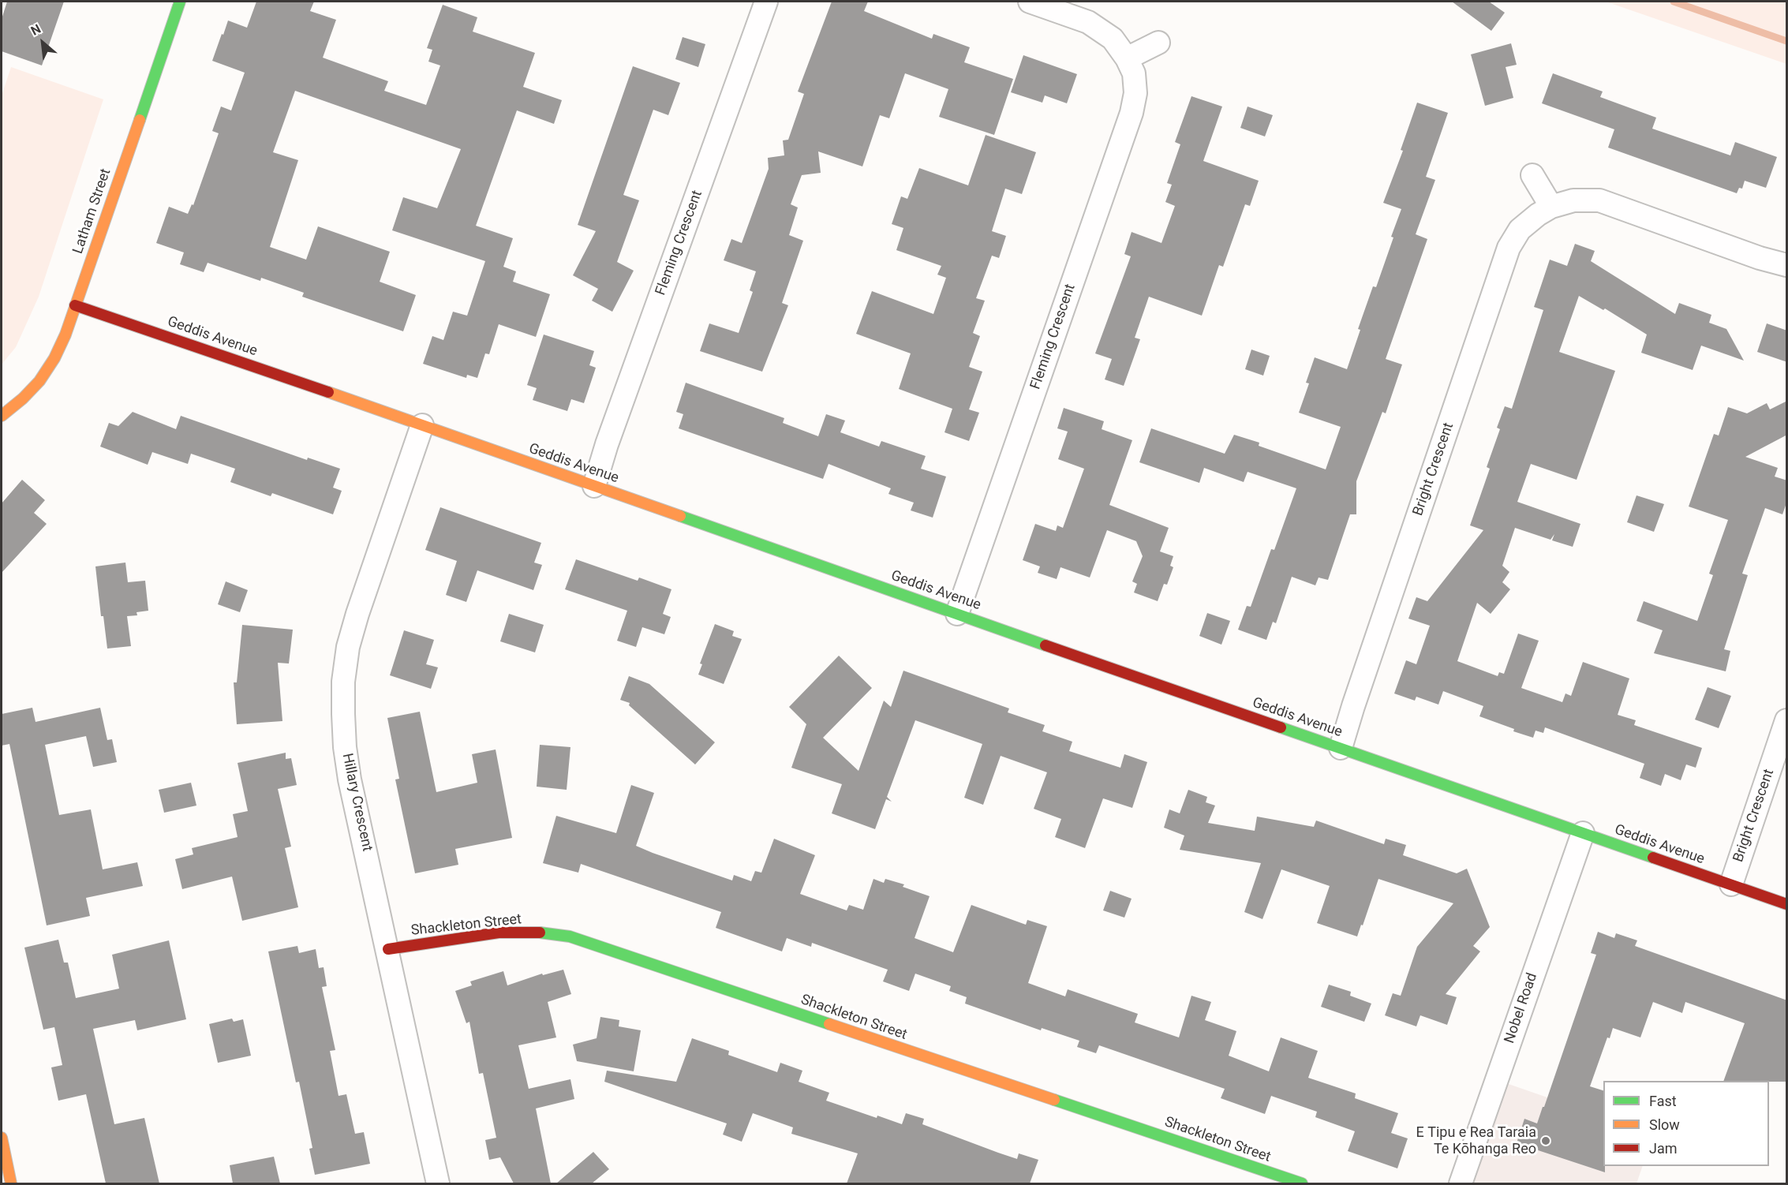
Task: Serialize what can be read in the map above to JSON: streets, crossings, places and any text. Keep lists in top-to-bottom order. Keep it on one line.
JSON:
{"streets":{"street":["Latham Street","Fleming Crescent","Geddis Avenue","Bright Crescent","Hillary Crescent","Shackleton Street","Nobel Road"]},"crossings":[["Latham Street","Geddis Avenue"],["Fleming Crescent","Geddis Avenue"],["Geddis Avenue","Bright Crescent"],["Geddis Avenue","Hillary Crescent"],["Geddis Avenue","Nobel Road"],["Hillary Crescent","Shackleton Street"]],"places":["E Tipu e Rea Taraia Te Kōhanga Reo"],"legend":["Fast","Slow","Jam"],"north":"top left"}
